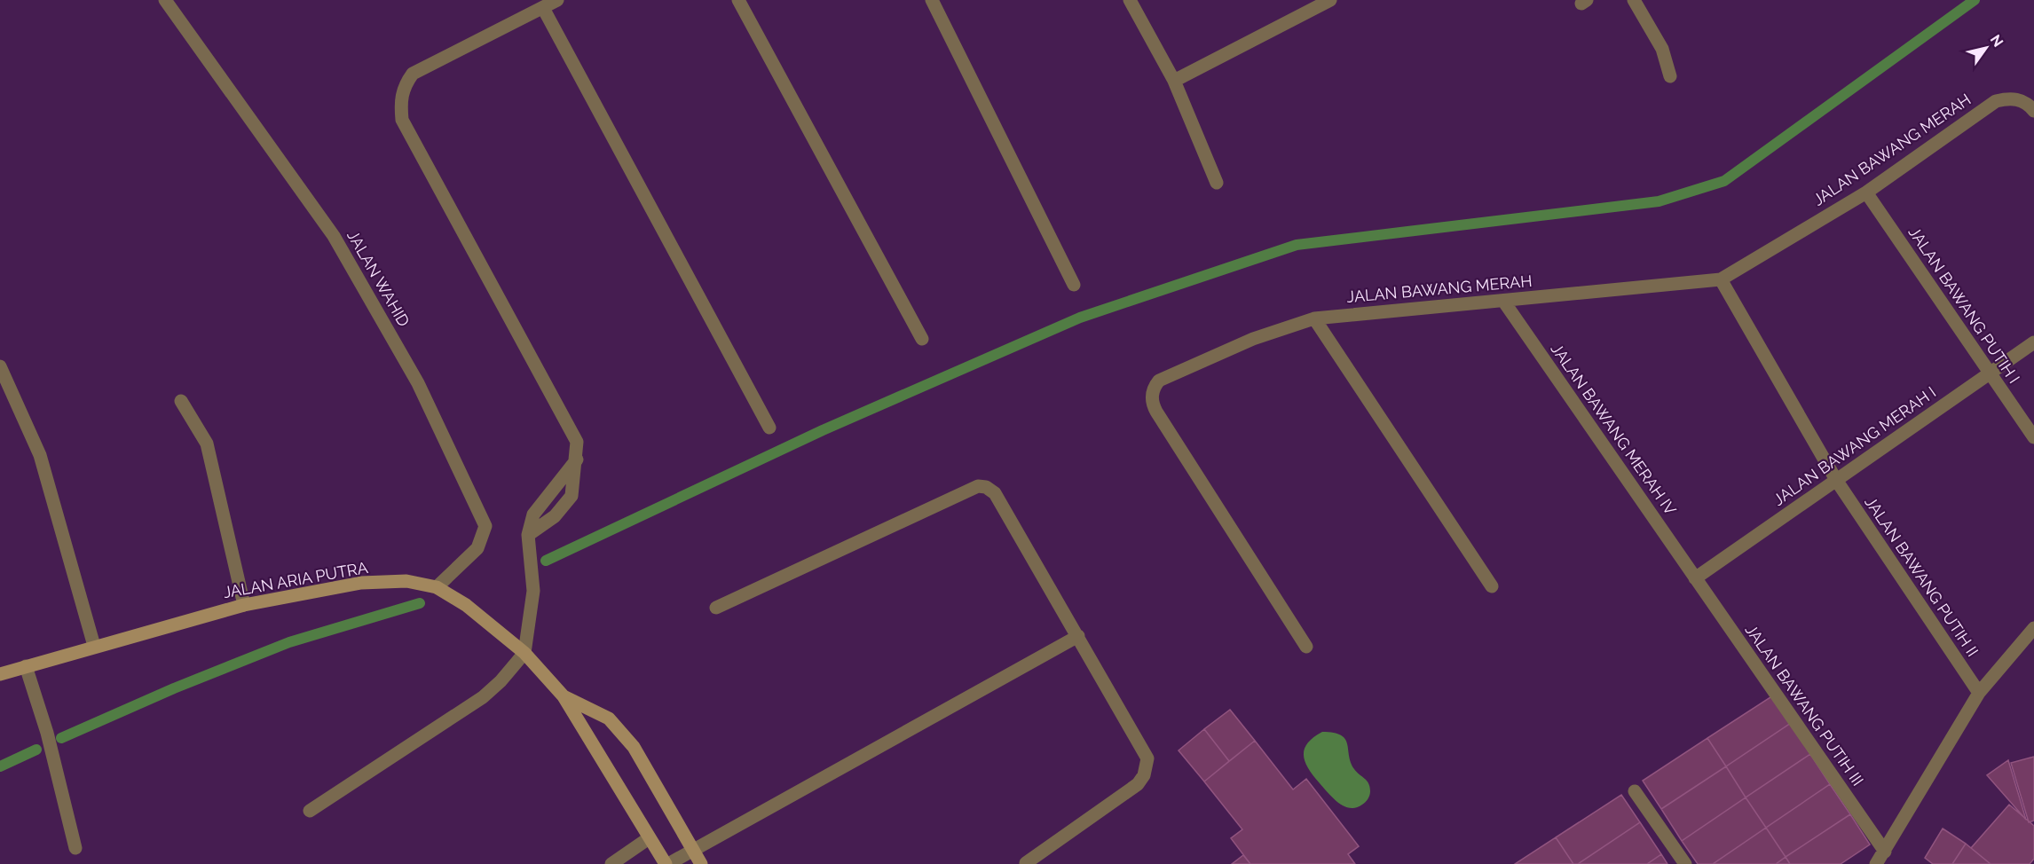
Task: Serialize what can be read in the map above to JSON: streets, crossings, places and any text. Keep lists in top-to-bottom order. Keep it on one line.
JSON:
{"streets":{"main road":["JALAN ARIA PUTRA"],"street":["JALAN BAWANG MERAH","JALAN WAHID","JALAN BAWANG PUTIH I","JALAN BAWANG MERAH IV","JALAN BAWANG MERAH I","JALAN BAWANG PUTIH II","JALAN BAWANG PUTIH III"]},"crossings":[["JALAN BAWANG MERAH","JALAN BAWANG PUTIH I"],["JALAN BAWANG MERAH","JALAN BAWANG MERAH IV"],["JALAN BAWANG MERAH","JALAN BAWANG PUTIH II"],["JALAN WAHID","JALAN ARIA PUTRA"],["JALAN BAWANG PUTIH I","JALAN BAWANG MERAH I"],["JALAN BAWANG MERAH IV","JALAN BAWANG MERAH I"],["JALAN BAWANG MERAH IV","JALAN BAWANG PUTIH III"],["JALAN BAWANG MERAH I","JALAN BAWANG PUTIH II"],["JALAN BAWANG MERAH I","JALAN BAWANG PUTIH III"]],"north":"top right"}
